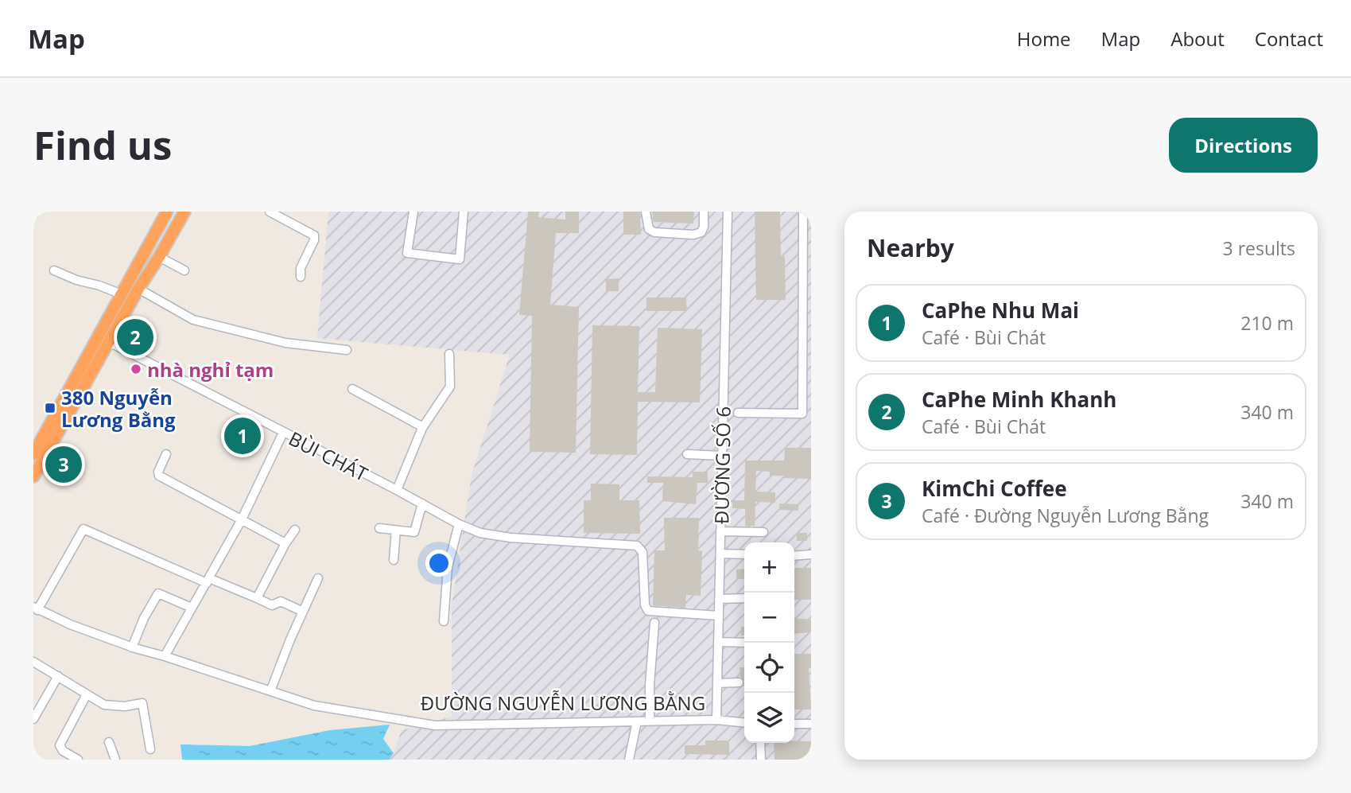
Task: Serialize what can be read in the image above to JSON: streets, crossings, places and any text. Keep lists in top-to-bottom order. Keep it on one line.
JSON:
{"streets":{"street":["BÙI CHÁT","ĐƯỜNG SỐ 6","ĐƯỜNG NGUYỄN LƯƠNG BẰNG"]},"crossings":[["BÙI CHÁT","ĐƯỜNG SỐ 6"],["ĐƯỜNG SỐ 6","ĐƯỜNG NGUYỄN LƯƠNG BẰNG"]],"places":{"other":["nhà nghỉ tạm"],"transit":["380 Nguyễn Lương Bằng"]},"page":{"header":"Map","nav":["Home","Map","About","Contact"],"buttons":"Directions","title":"Find us","heading":["Nearby","3 results"],"list":[{"mark":"1","name":"CaPhe Nhu Mai","note":"Café · Bùi Chát","value":"210 m"},{"mark":"2","name":"CaPhe Minh Khanh","note":"Café · Bùi Chát","value":"340 m"},{"mark":"3","name":"KimChi Coffee","note":"Café · Đường Nguyễn Lương Bằng","value":"340 m"}],"pins":["2","1","3"],"map_buttons":["+","−"]}}
